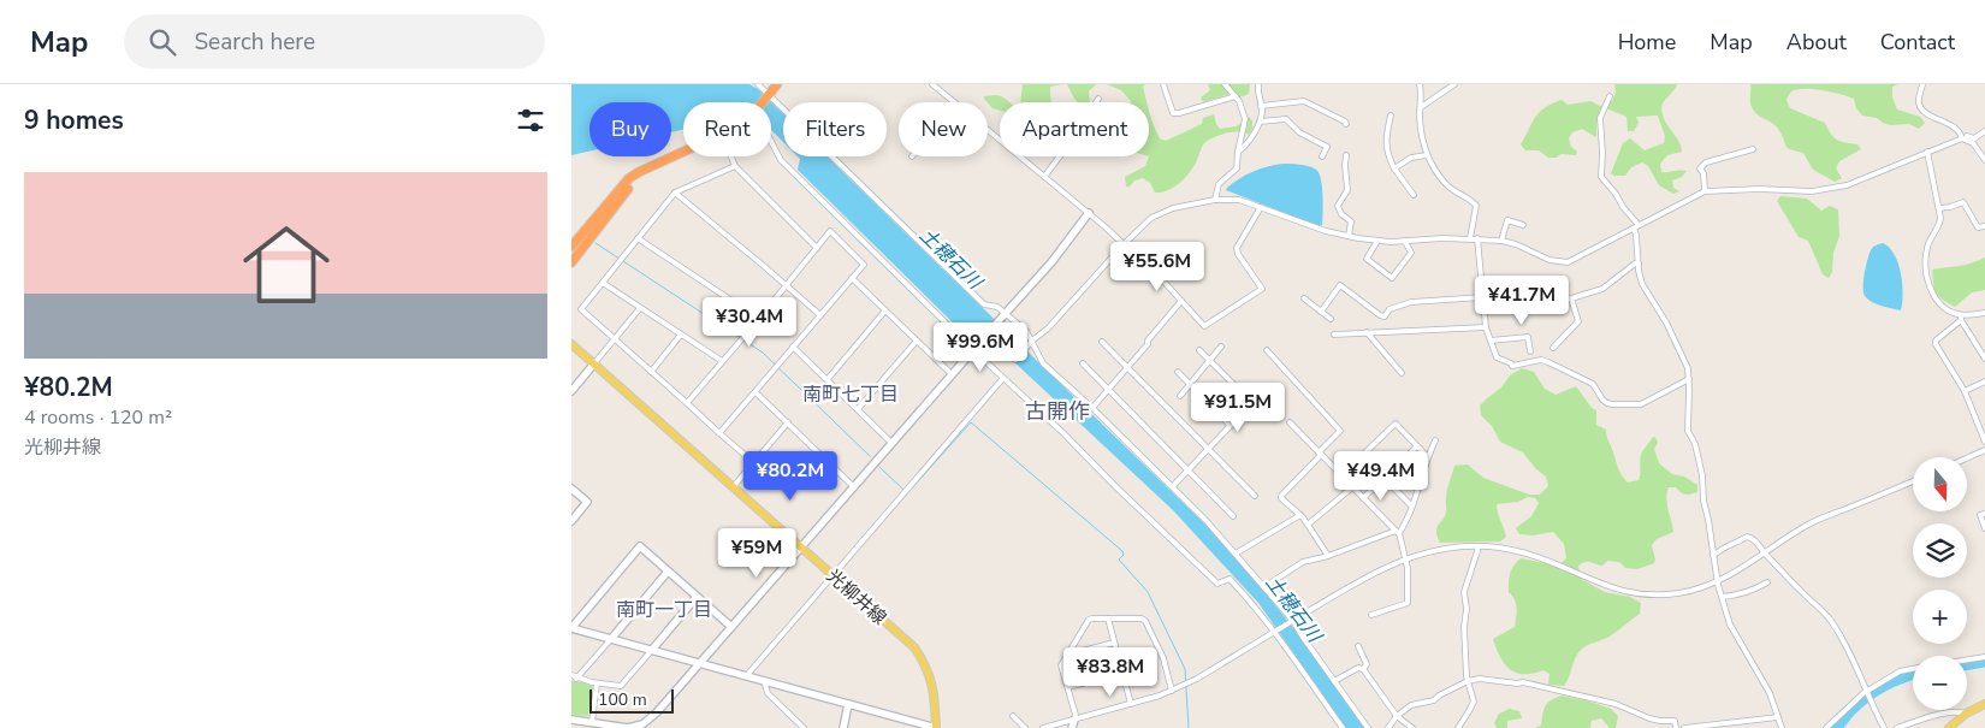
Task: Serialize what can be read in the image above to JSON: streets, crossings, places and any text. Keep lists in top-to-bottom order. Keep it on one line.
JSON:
{"streets":{"main road":["光柳井線"]},"districts":["南町七丁目","古開作","南町一丁目"],"water":["土穂石川"],"scale_bar":"100 m","north":"bottom","page":{"header":"Map","search":"Search here","nav":["Home","Map","About","Contact"],"heading":"9 homes","chip":["Buy","Rent","Filters","New","Apartment"],"list":[{"name":"¥80.2M","note":"4 rooms · 120 m² · 光柳井線"}],"price":["¥55.6M","¥41.7M","¥30.4M","¥99.6M","¥91.5M","¥80.2M","¥49.4M","¥59M","¥83.8M"],"map_buttons":["+","−"],"scale":"100 m"}}
